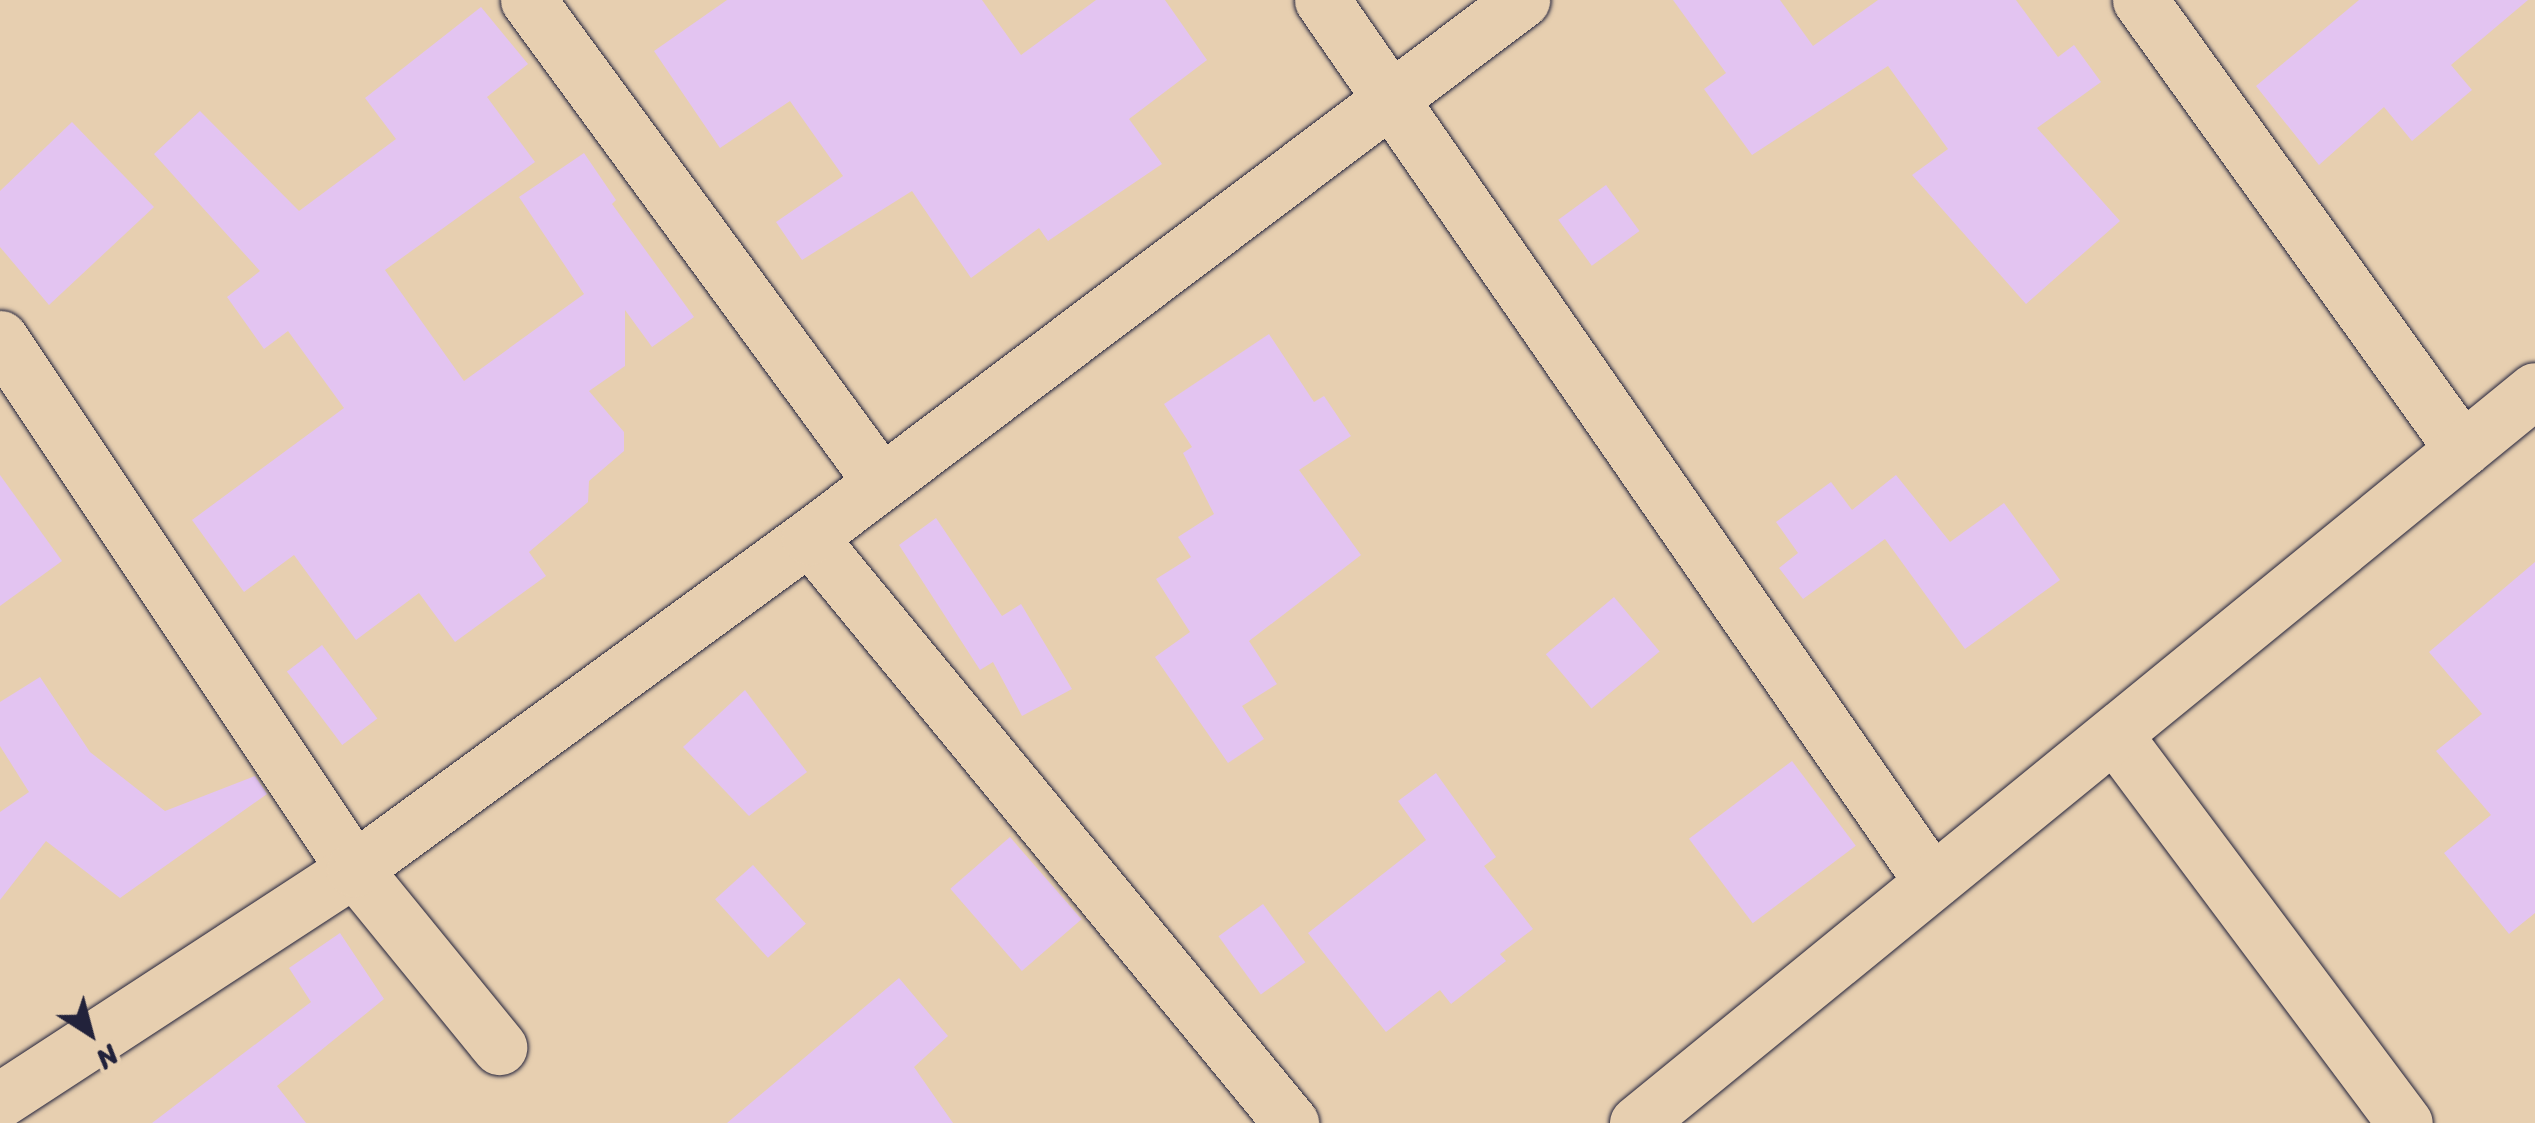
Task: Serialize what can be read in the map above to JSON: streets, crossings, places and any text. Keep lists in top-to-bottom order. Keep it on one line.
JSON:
{"north":"bottom right"}
